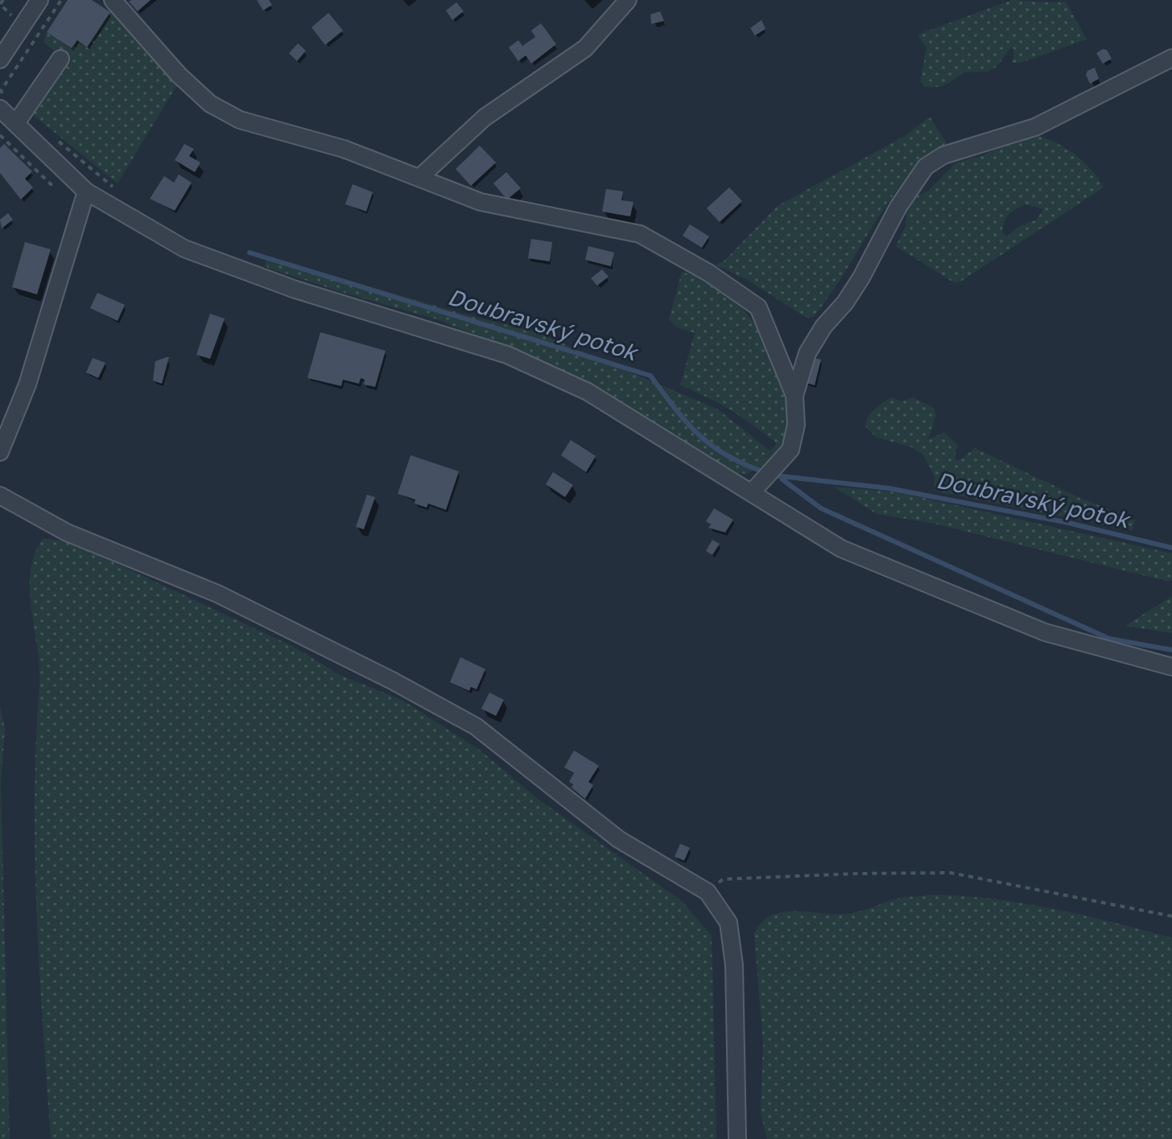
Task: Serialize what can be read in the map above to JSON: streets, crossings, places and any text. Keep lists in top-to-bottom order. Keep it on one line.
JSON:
{"water":["Doubravský potok"]}
